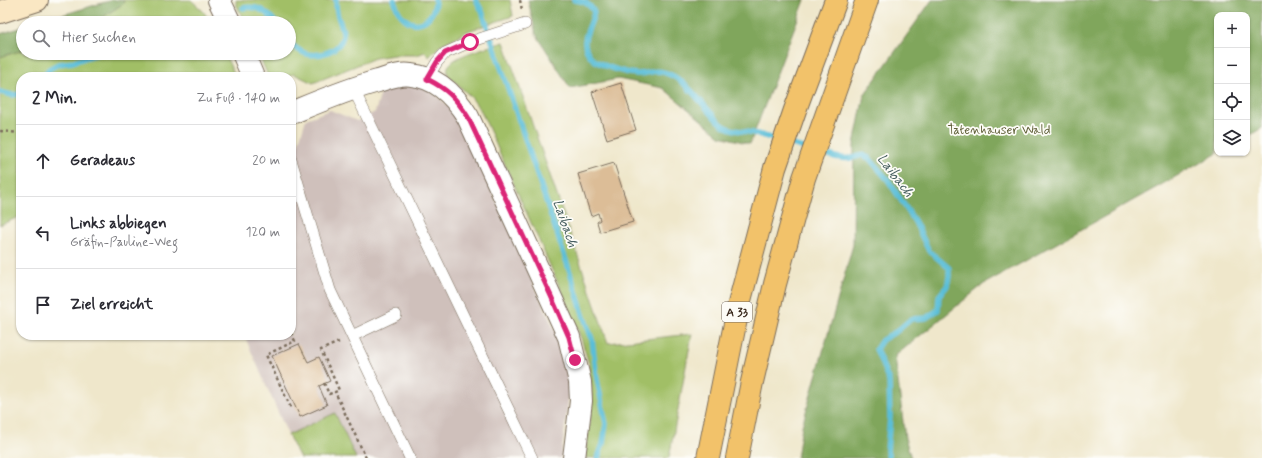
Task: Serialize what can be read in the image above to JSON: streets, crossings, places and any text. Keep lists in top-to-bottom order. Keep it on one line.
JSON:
{"streets":{"highway":["A 33"]},"water":["Laibach"],"parks":["Tatenhauser Wald"],"page":{"map_buttons":["+","−"],"search":"Hier suchen","heading":["2 Min.","Zu Fuß · 140 m"],"list":[["Geradeaus","20 m"],["Links abbiegen","Gräfin-Pauline-Weg","120 m"],"Ziel erreicht"]}}
